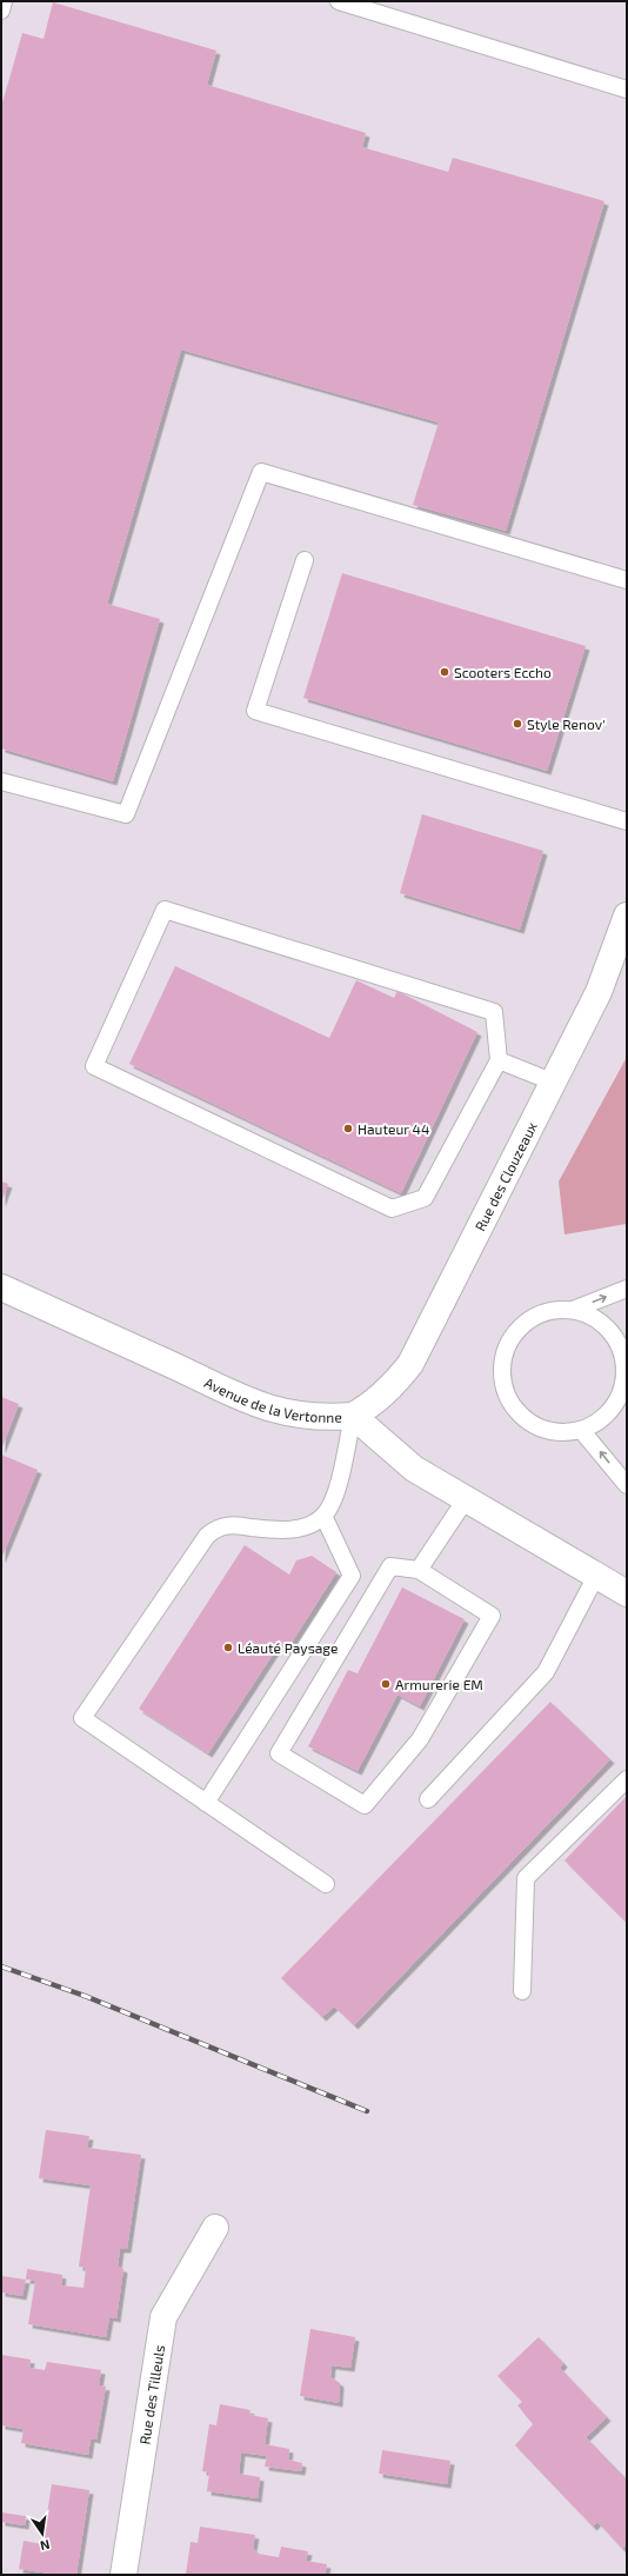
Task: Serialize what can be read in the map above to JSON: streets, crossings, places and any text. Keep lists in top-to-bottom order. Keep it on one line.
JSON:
{"streets":{"street":["Rue des Clouzeaux","Avenue de la Vertonne","Rue des Tilleuls"]},"crossings":[["Rue des Clouzeaux","Avenue de la Vertonne"]],"places":["Scooters Eccho","Style Renov'","Hauteur 44","Léauté Paysage","Armurerie EM"],"north":"bottom"}
